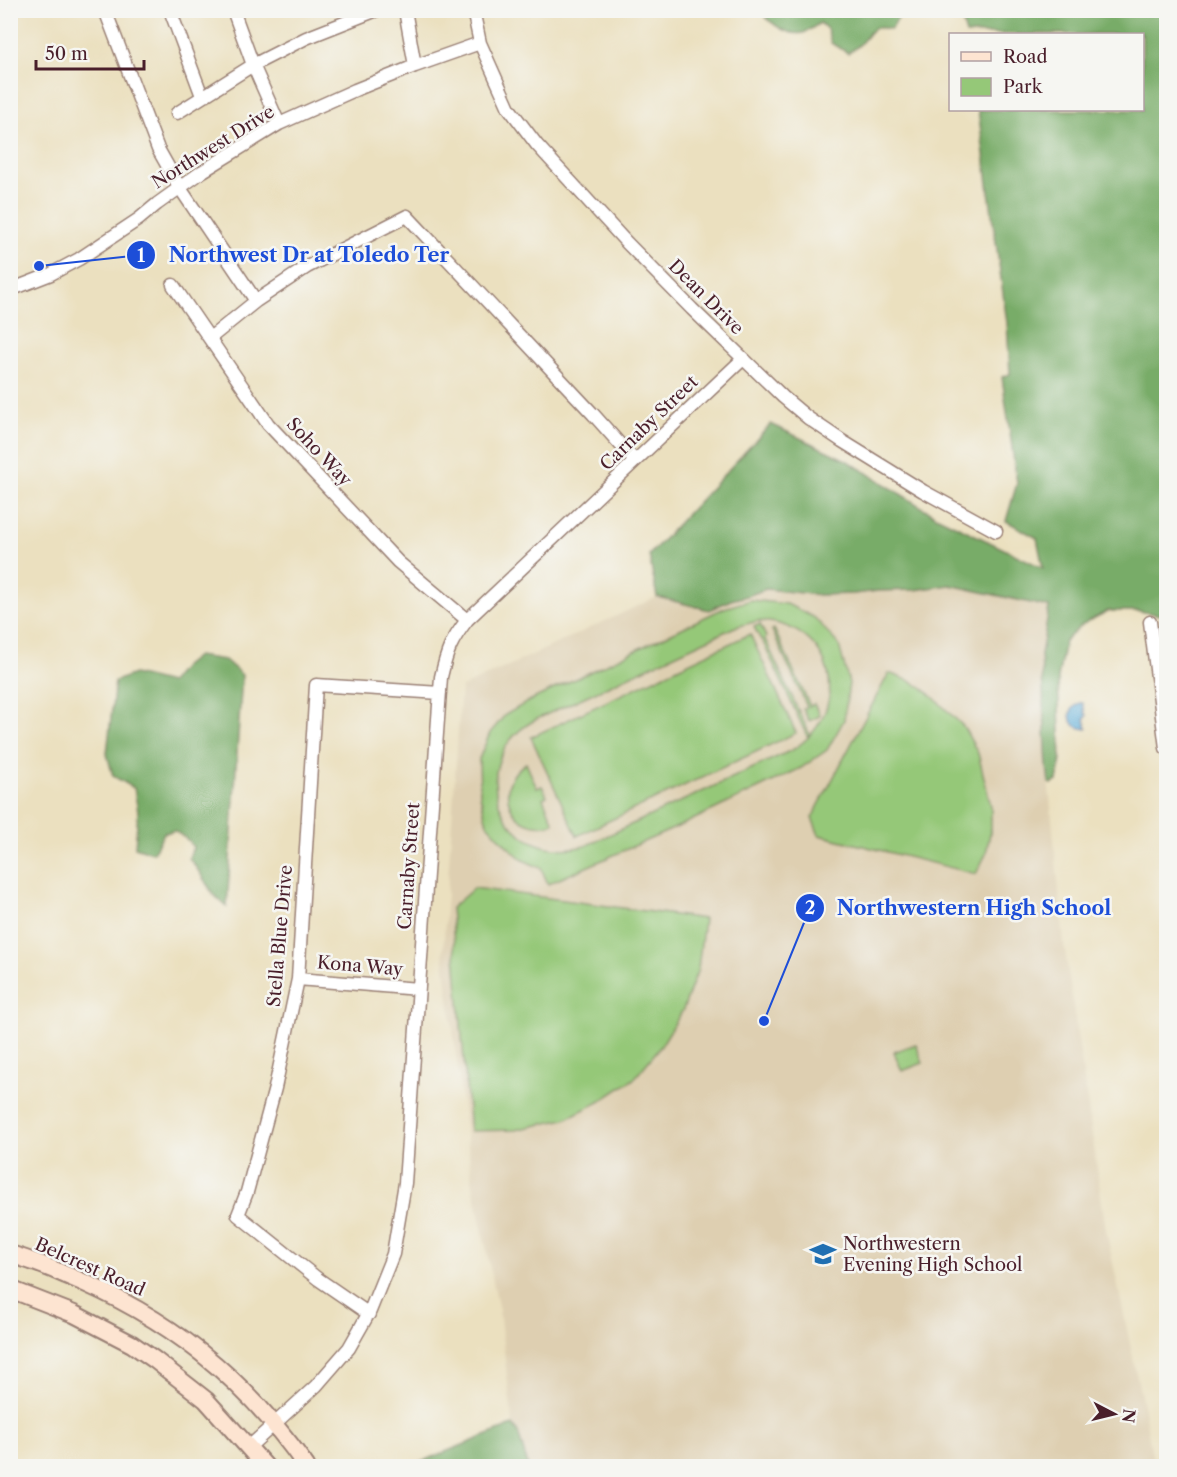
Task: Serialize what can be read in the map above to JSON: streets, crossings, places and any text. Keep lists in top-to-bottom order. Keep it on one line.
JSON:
{"streets":{"main road":["Belcrest Road"],"street":["Northwest Drive","Dean Drive","Carnaby Street","Soho Way","Stella Blue Drive","Kona Way"]},"crossings":[["Northwest Drive","Dean Drive"],["Dean Drive","Carnaby Street"],["Carnaby Street","Soho Way"],["Carnaby Street","Stella Blue Drive"],["Carnaby Street","Kona Way"],["Carnaby Street","Belcrest Road"],["Stella Blue Drive","Kona Way"]],"places":{"other":["Northwest Dr at Toledo Ter","Northwestern High School"],"school or university":["Northwestern Evening High School"]},"legend":["Road","Park"],"scale_bar":"50 m","north":"right"}
